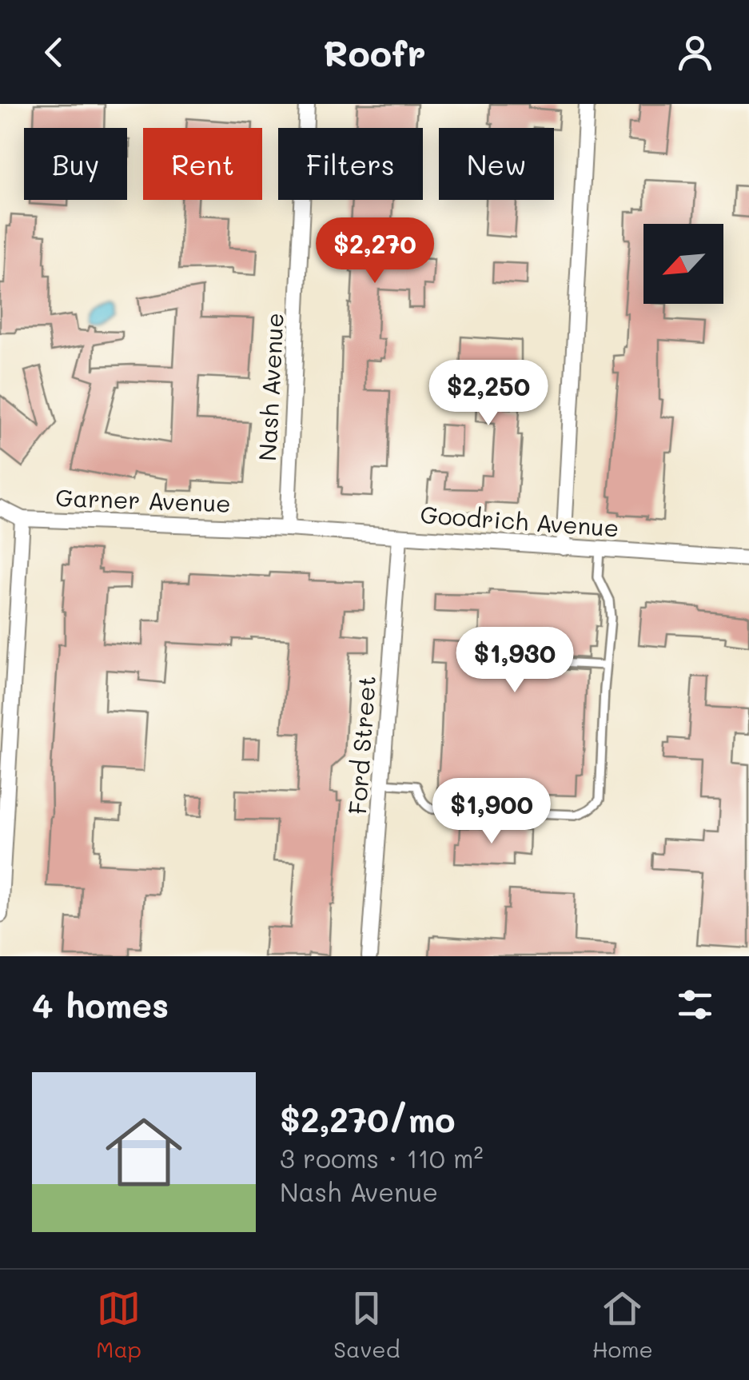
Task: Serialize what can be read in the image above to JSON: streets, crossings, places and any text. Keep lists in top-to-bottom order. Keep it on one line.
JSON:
{"streets":{"street":["Nash Avenue","Garner Avenue","Goodrich Avenue","Ford Street"]},"crossings":[["Nash Avenue","Garner Avenue"],["Nash Avenue","Goodrich Avenue"],["Garner Avenue","Goodrich Avenue"],["Goodrich Avenue","Ford Street"]],"north":"bottom left","page":{"header":"Roofr","chip":["Buy","Rent","Filters","New"],"price":["$2,270","$2,250","$1,930","$1,900"],"heading":"4 homes","list":[{"name":"$2,270/mo","note":"3 rooms · 110 m² · Nash Avenue"}],"tabs":["Map","Saved","Home"]}}
